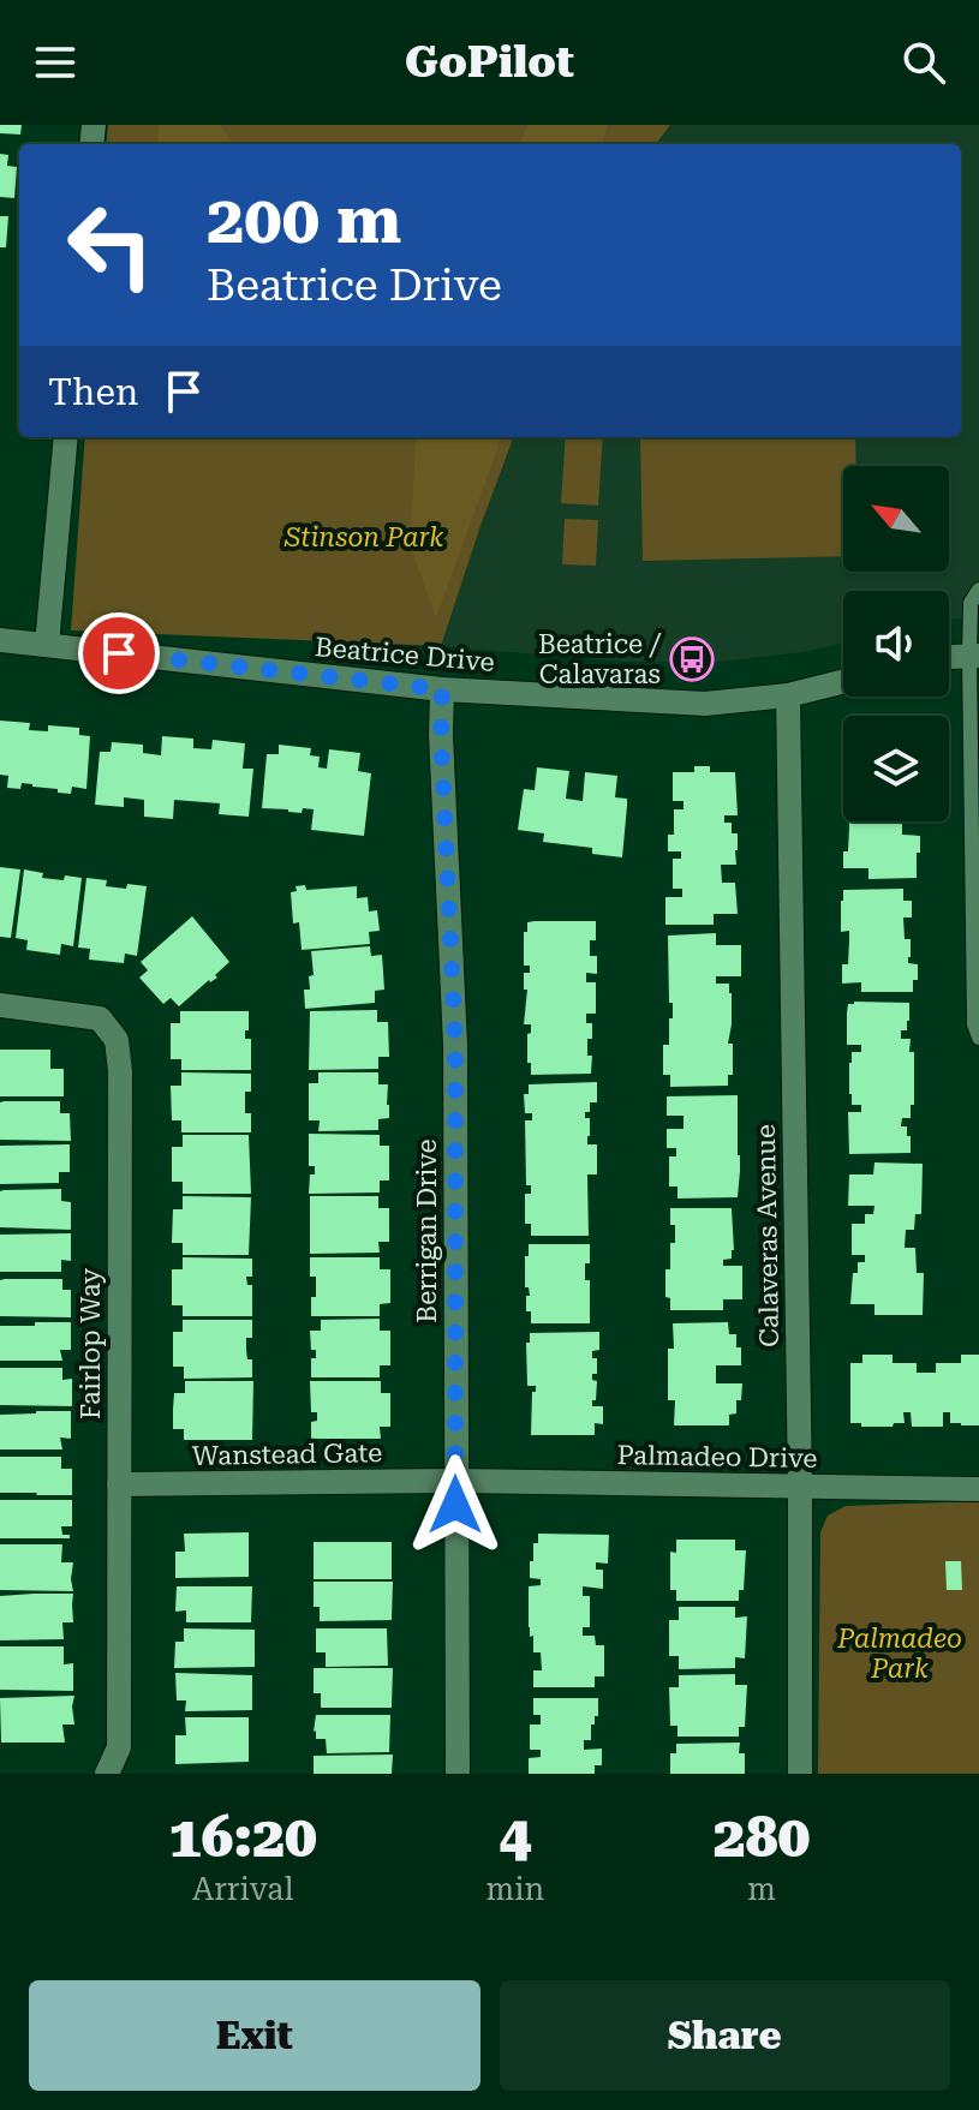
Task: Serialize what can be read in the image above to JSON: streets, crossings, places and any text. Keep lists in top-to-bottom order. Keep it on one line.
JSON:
{"streets":{"street":["Beatrice Drive","Berrigan Drive","Calaveras Avenue","Fairlop Way","Wanstead Gate","Palmadeo Drive"]},"crossings":[["Beatrice Drive","Berrigan Drive"],["Beatrice Drive","Calaveras Avenue"],["Berrigan Drive","Wanstead Gate"],["Berrigan Drive","Palmadeo Drive"],["Calaveras Avenue","Palmadeo Drive"],["Fairlop Way","Wanstead Gate"],["Wanstead Gate","Palmadeo Drive"]],"parks":["Stinson Park","Palmadeo Park"],"places":{"bus stop":["Beatrice / Calavaras"]},"north":"top left","page":{"header":"GoPilot","turn":["200 m","Beatrice Drive"],"then":"Then","eta":["16:20","Arrival","4","min","280","m"],"buttons":["Exit","Share"]}}
